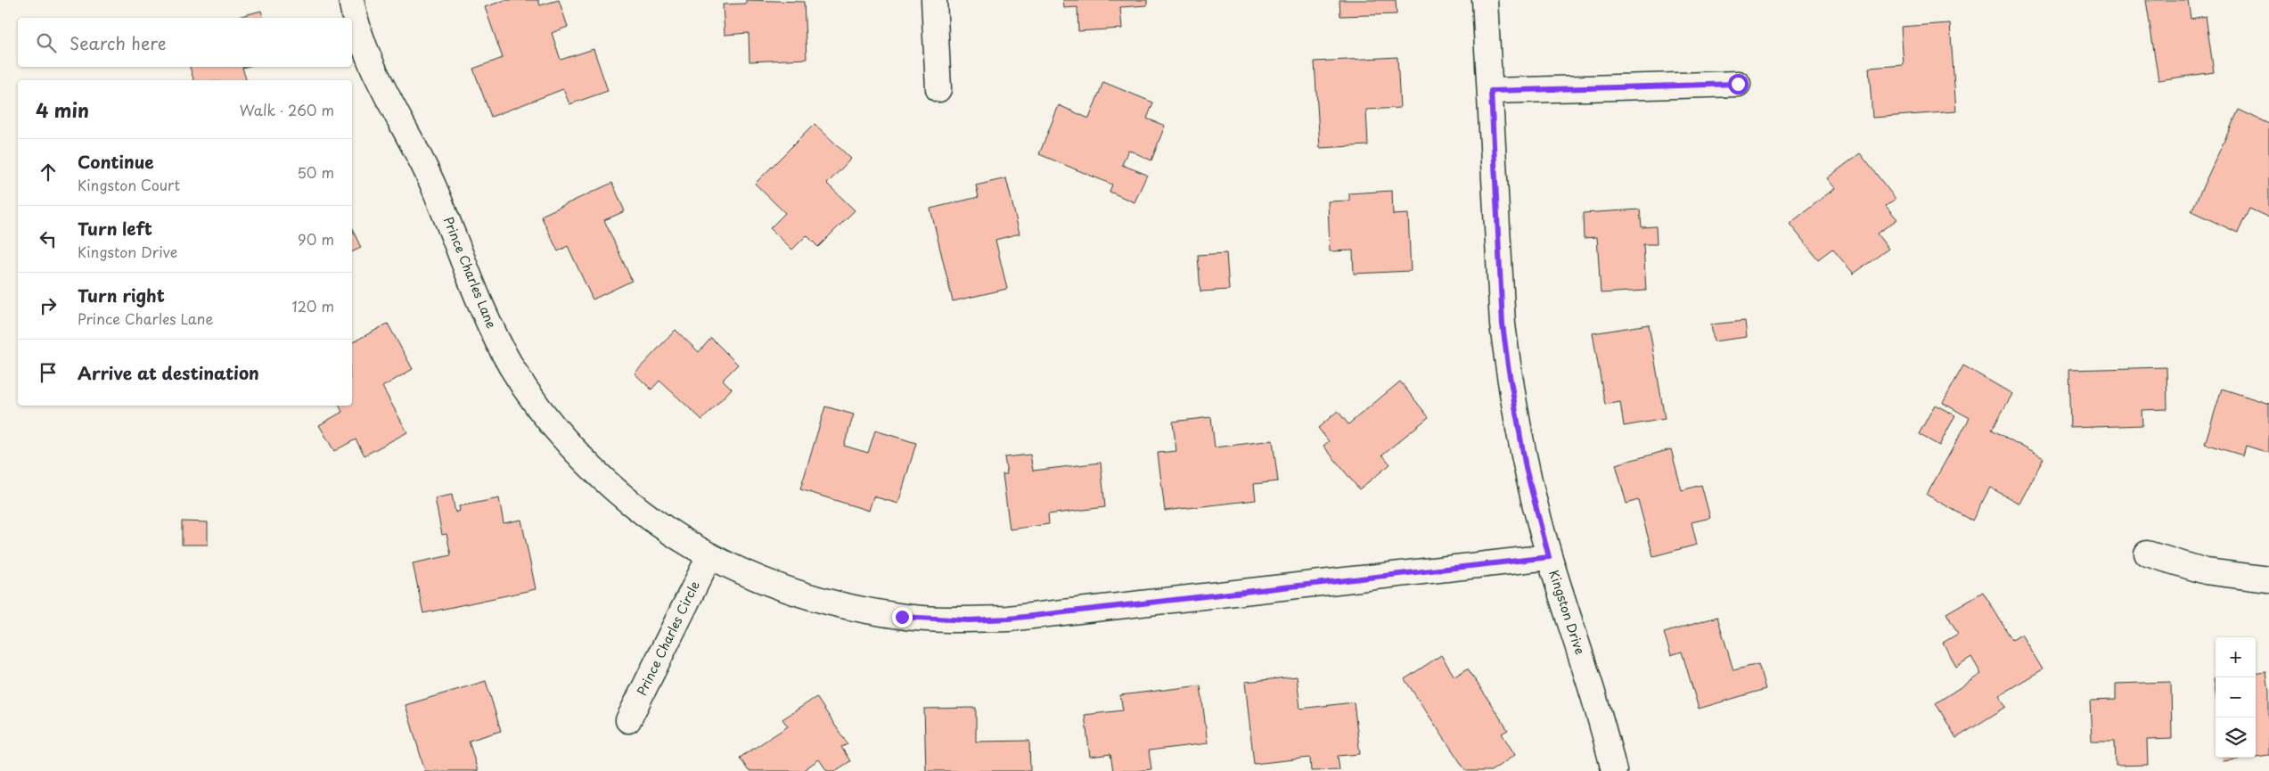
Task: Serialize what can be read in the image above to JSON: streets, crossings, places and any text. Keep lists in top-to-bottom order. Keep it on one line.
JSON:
{"streets":{"street":["Prince Charles Lane","Kingston Drive","Prince Charles Circle"]},"crossings":[["Prince Charles Lane","Kingston Drive"],["Prince Charles Lane","Prince Charles Circle"]],"page":{"search":"Search here","heading":["4 min","Walk · 260 m"],"list":[["Continue","Kingston Court","50 m"],["Turn left","Kingston Drive","90 m"],["Turn right","Prince Charles Lane","120 m"],"Arrive at destination"],"map_buttons":["+","−"]}}
